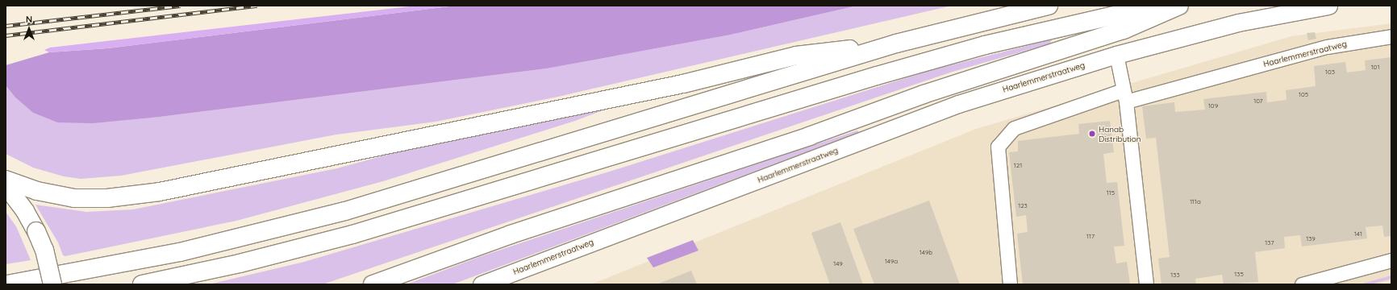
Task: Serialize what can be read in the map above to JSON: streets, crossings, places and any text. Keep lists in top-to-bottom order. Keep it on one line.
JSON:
{"streets":{"main road":["Haarlemmerstraatweg"]},"places":["Hanab Distribution"],"house_numbers":["101","103","105","107","109","121","115","111a","123","141","117","139","137","149b","149a","149","135","133"],"north":"top"}
